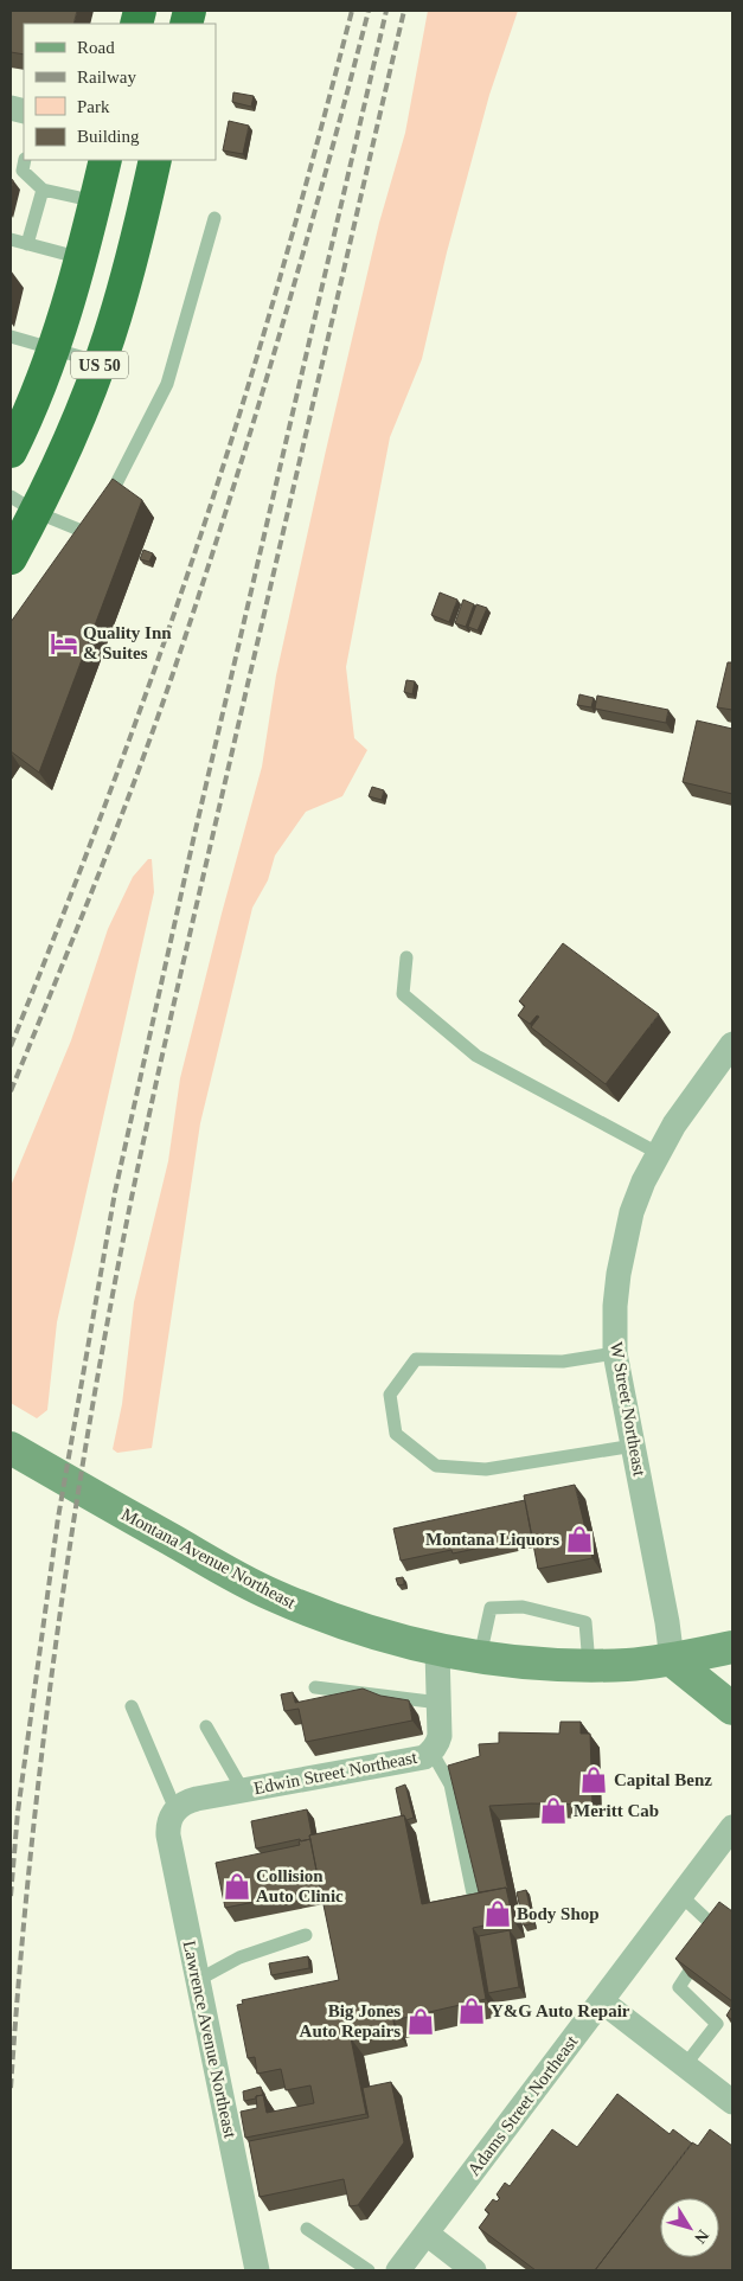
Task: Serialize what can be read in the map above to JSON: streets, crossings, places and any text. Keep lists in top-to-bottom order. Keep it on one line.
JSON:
{"streets":{"highway":["US 50"],"main road":["Montana Avenue Northeast"],"street":["W Street Northeast","Edwin Street Northeast","Lawrence Avenue Northeast","Adams Street Northeast"]},"crossings":[["W Street Northeast","Montana Avenue Northeast"],["Montana Avenue Northeast","Edwin Street Northeast"],["Edwin Street Northeast","Lawrence Avenue Northeast"]],"places":{"hotel":["Quality Inn & Suites"],"shop":["Montana Liquors","Capital Benz","Meritt Cab","Collision Auto Clinic","Body Shop","Y&G Auto Repair","Big Jones Auto Repairs"]},"legend":["Road","Railway","Park","Building"],"north":"bottom right"}
